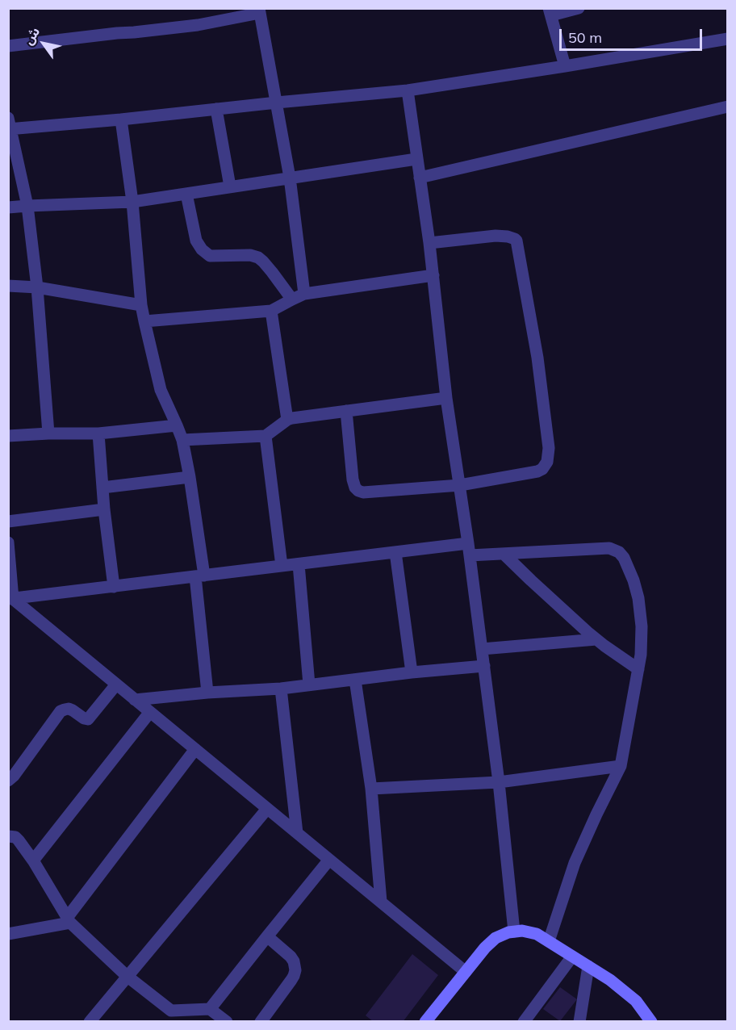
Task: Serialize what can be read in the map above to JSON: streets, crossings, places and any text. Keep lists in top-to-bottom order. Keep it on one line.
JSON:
{"scale_bar":"50 m","north":"top left"}
